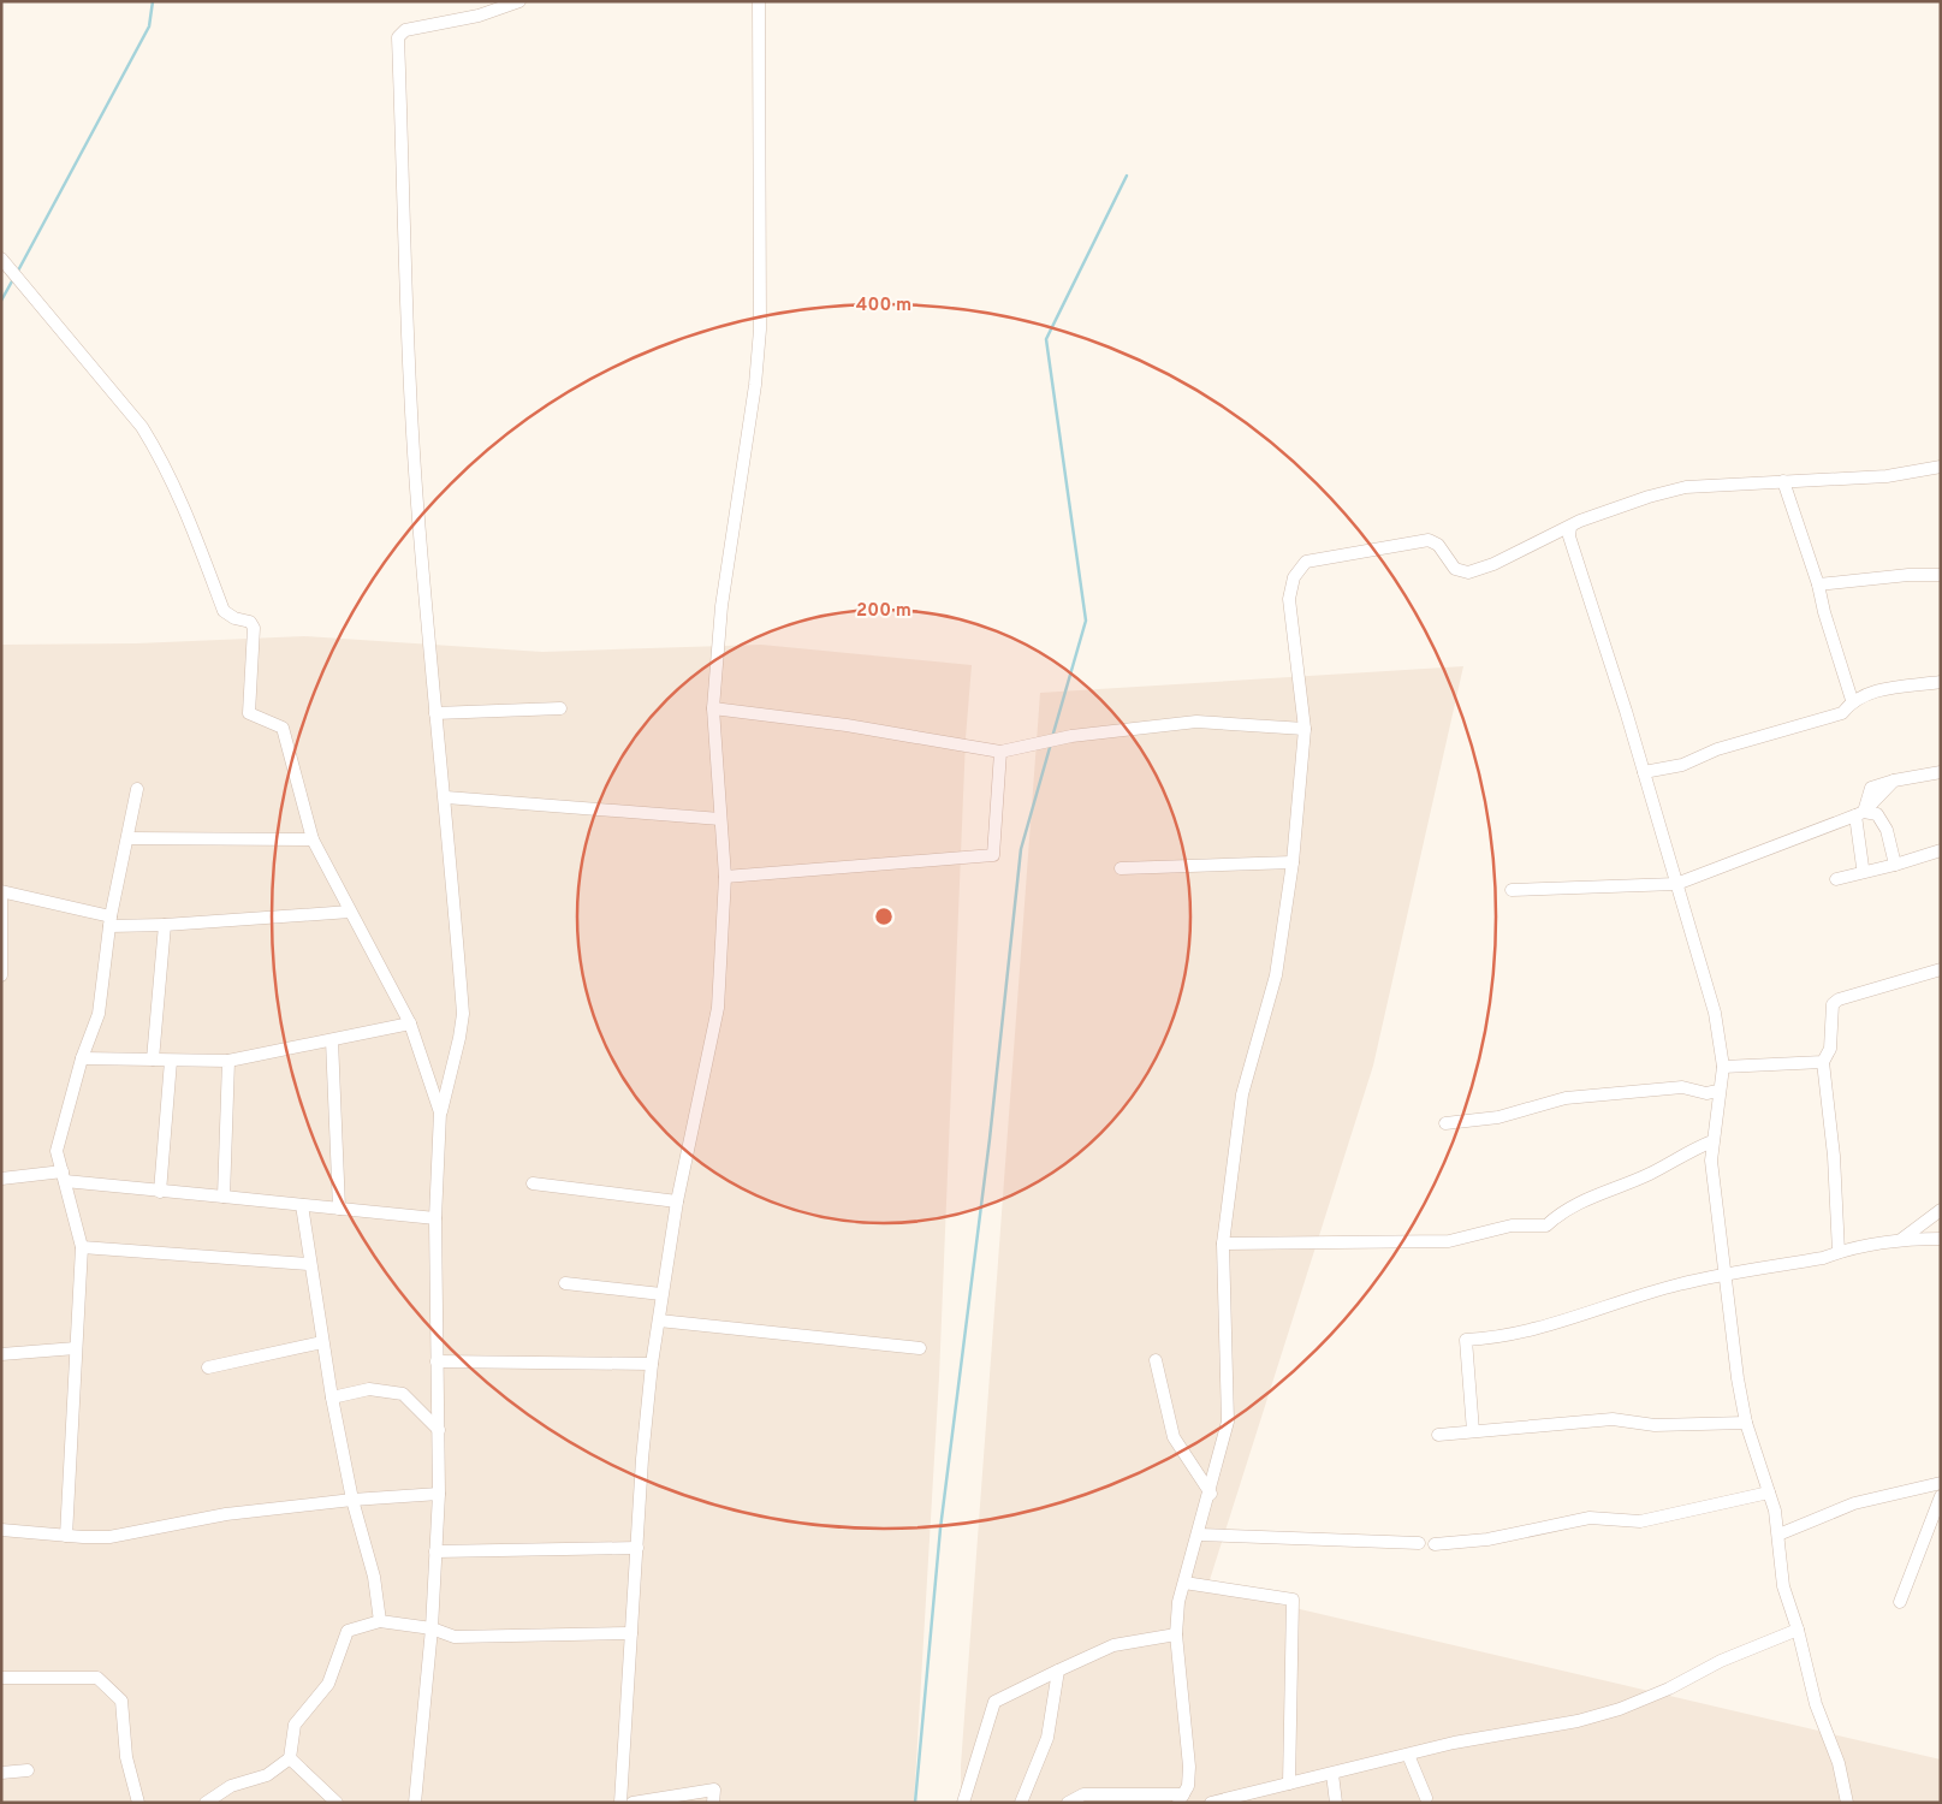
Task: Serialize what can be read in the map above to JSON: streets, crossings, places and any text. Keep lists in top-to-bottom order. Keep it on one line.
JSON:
{"rings":["400 m","200 m"]}
